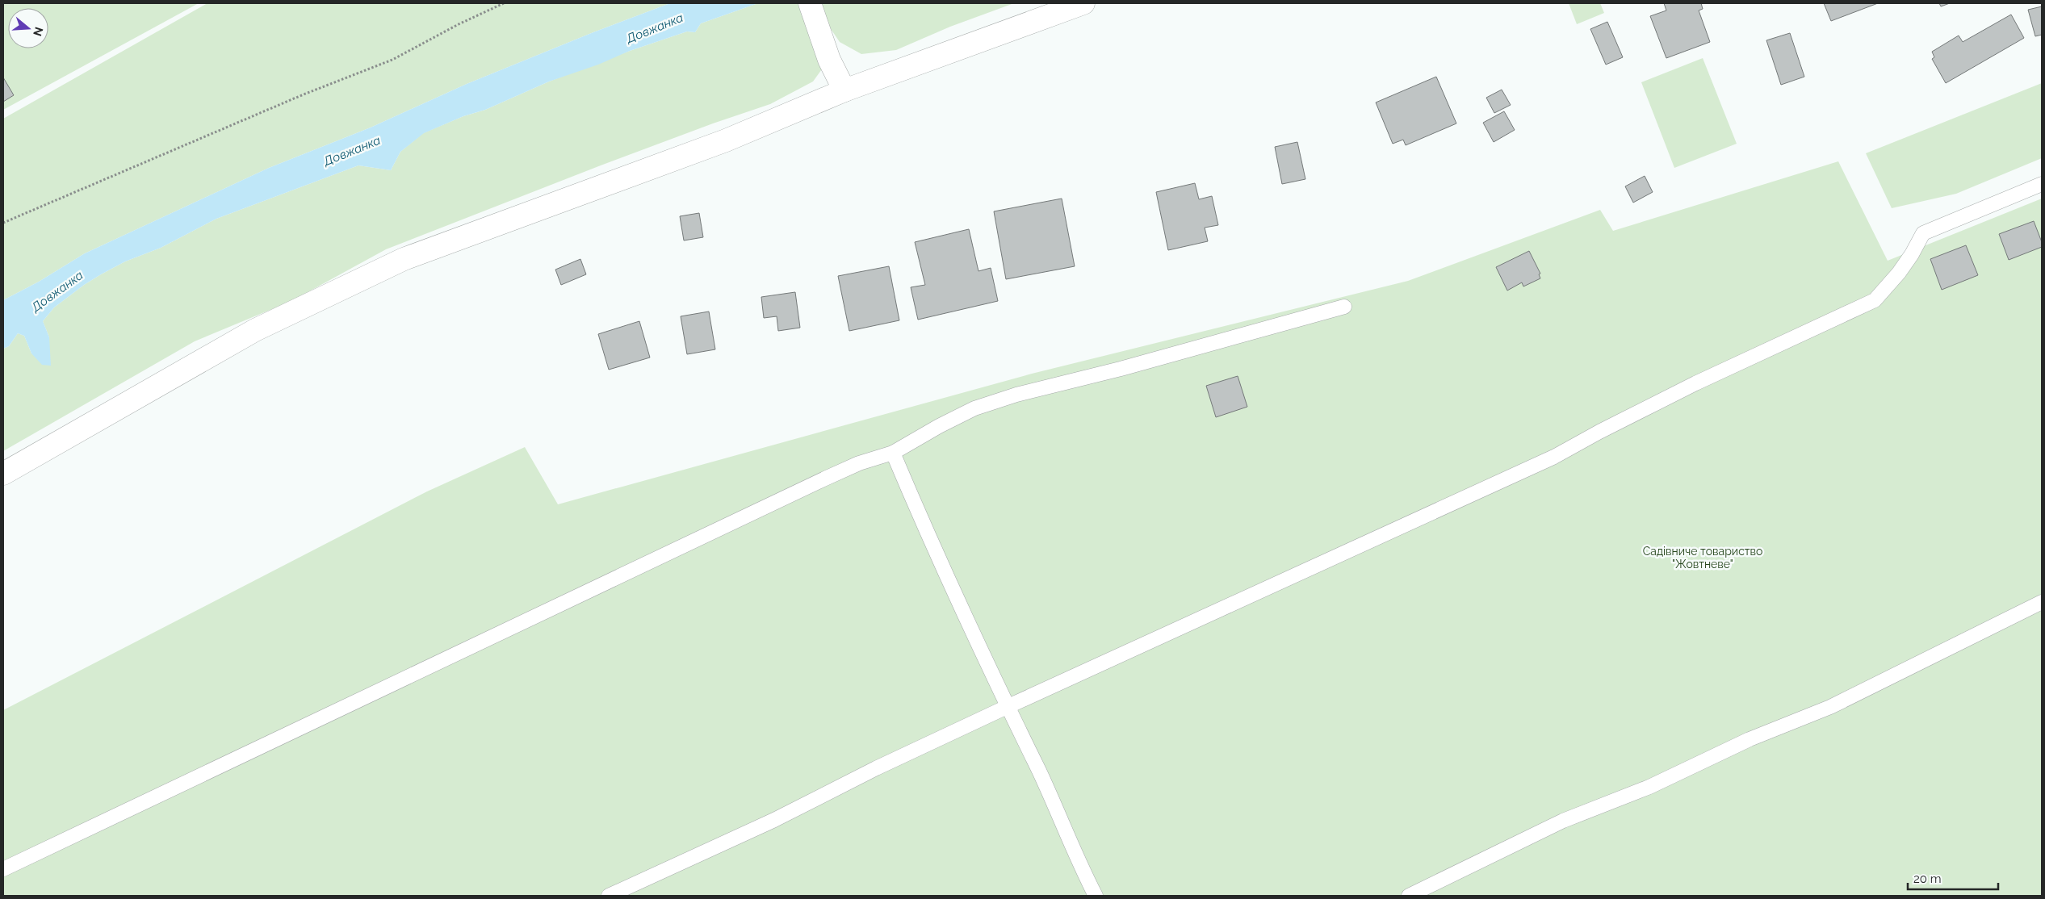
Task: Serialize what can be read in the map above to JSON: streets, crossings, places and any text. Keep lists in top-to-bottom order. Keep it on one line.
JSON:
{"water":["Довжанка"],"parks":["Садівниче товариство \"Жовтневе\""],"scale_bar":"20 m","north":"right"}
